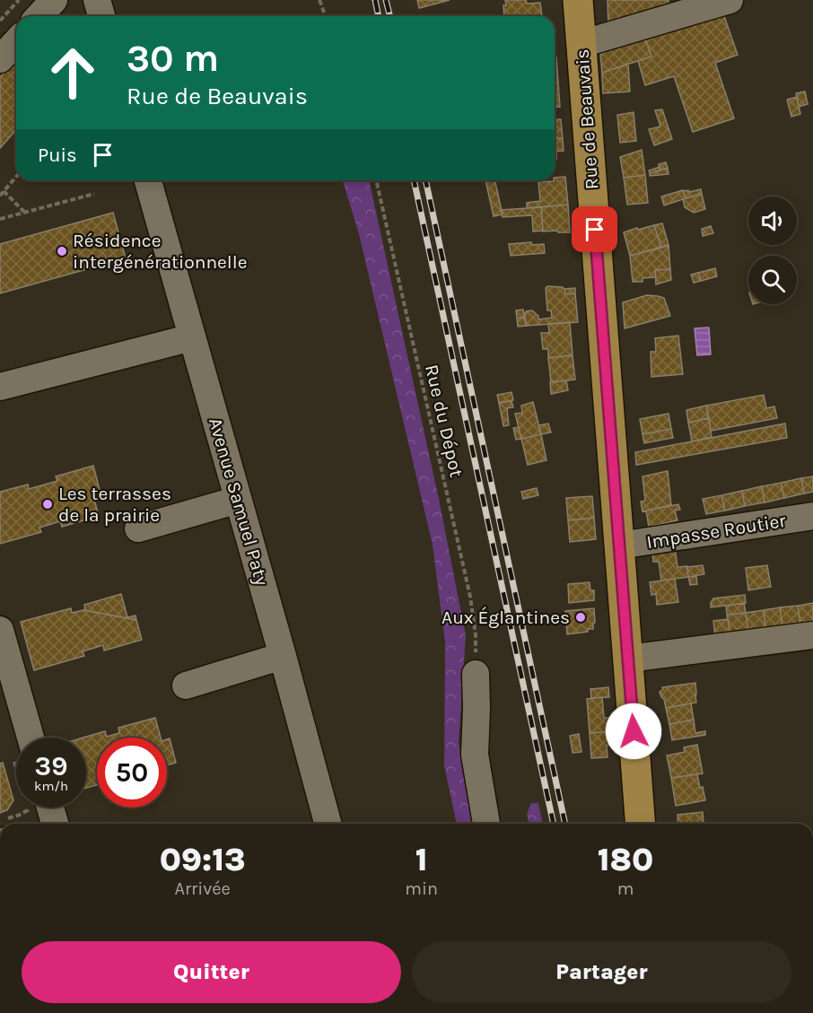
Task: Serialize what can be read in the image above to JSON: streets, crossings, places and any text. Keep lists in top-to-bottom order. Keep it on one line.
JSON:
{"streets":{"main road":["Rue de Beauvais"],"street":["Avenue Samuel Paty","Impasse Routier"],"path":["Rue du Dépot"]},"crossings":[["Rue de Beauvais","Impasse Routier"]],"places":["Résidence intergénérationnelle","Les terrasses de la prairie","Aux Églantines"],"page":{"turn":["30 m","Rue de Beauvais"],"then":"Puis","speed":"39 km/h","limit":"50","eta":["09:13","Arrivée","1","min","180","m"],"buttons":["Quitter","Partager"]}}
